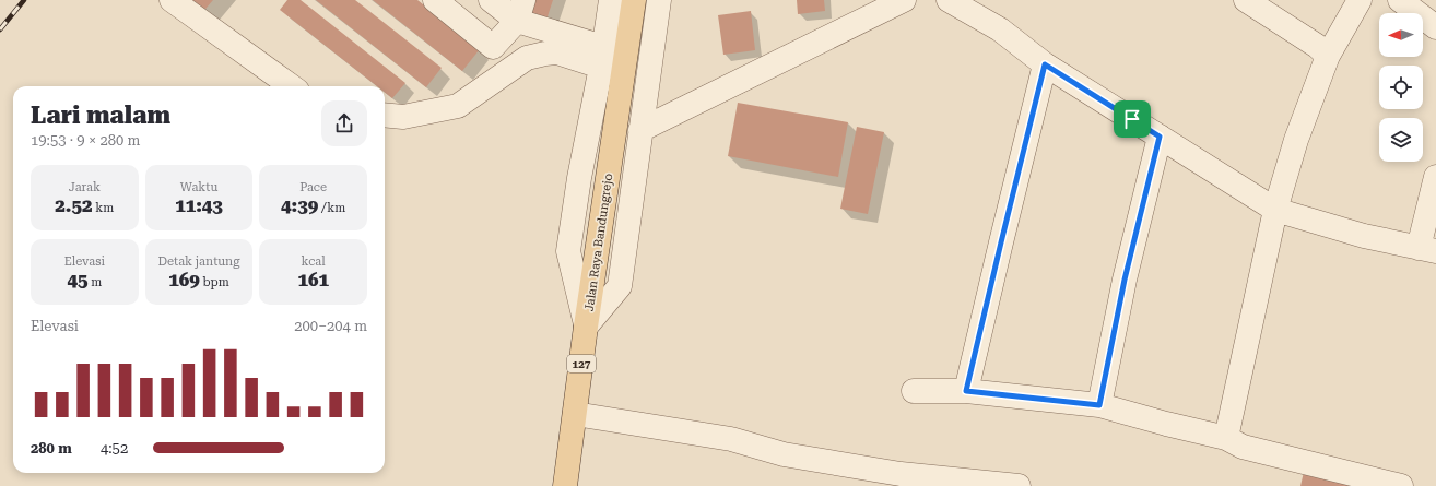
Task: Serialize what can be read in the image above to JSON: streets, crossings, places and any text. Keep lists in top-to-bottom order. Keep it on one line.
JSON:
{"streets":{"main road":["Jalan Raya Bandungrejo","127"]},"north":"left","page":{"heading":["Lari malam","19:53 · 9 × 280 m"],"stats":[["Jarak","2.52 km"],["Waktu","11:43"],["Pace","4:39 /km"],["Elevasi","45 m"],["Detak jantung","169 bpm"],["kcal","161"]],"chart":["Elevasi","200–204 m"],"list":[{"name":"280 m","note":"4:52"}]}}
